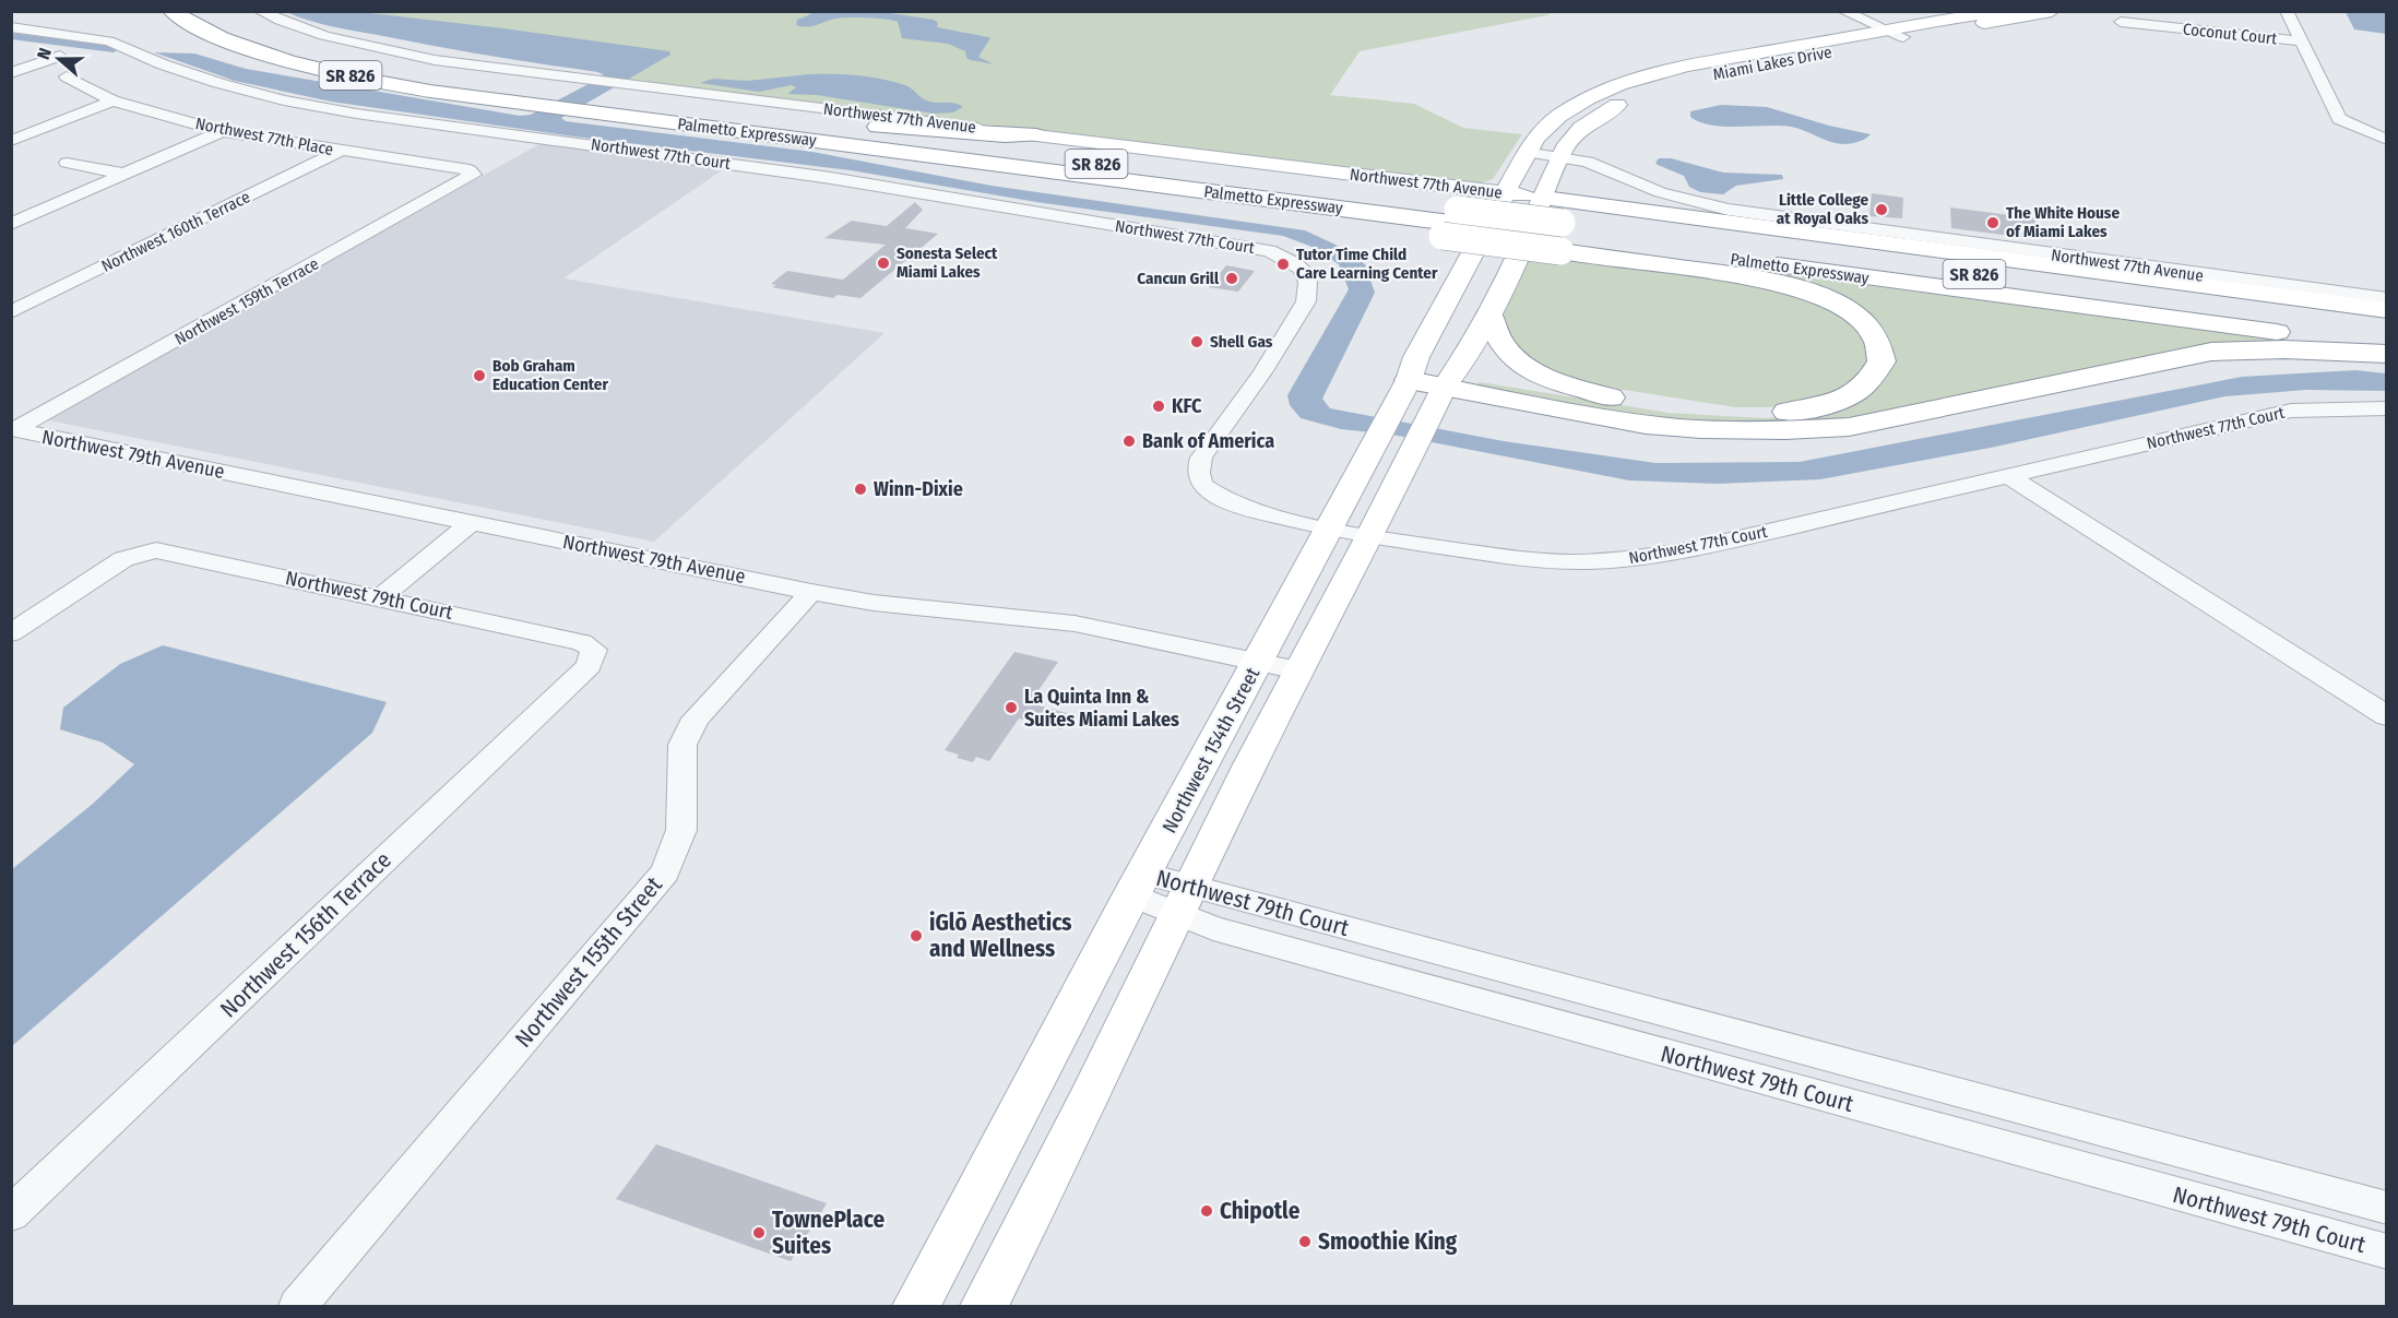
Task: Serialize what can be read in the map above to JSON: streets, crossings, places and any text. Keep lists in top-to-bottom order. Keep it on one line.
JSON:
{"streets":{"highway":["SR 826","Palmetto Expressway"],"main road":["Miami Lakes Drive","Northwest 77th Avenue","Northwest 154th Street"],"street":["Coconut Court","Northwest 77th Place","Northwest 77th Court","Northwest 160th Terrace","Northwest 159th Terrace","Northwest 79th Avenue","Northwest 79th Court","Northwest 156th Terrace","Northwest 155th Street"]},"crossings":[["Miami Lakes Drive","Northwest 77th Avenue"],["Miami Lakes Drive","Northwest 154th Street"],["Northwest 77th Avenue","Northwest 154th Street"],["Northwest 77th Place","Northwest 160th Terrace"],["Northwest 77th Place","Northwest 159th Terrace"],["Northwest 77th Court","Northwest 154th Street"],["Northwest 159th Terrace","Northwest 79th Avenue"],["Northwest 79th Avenue","Northwest 154th Street"],["Northwest 79th Avenue","Northwest 155th Street"],["Northwest 79th Court","Northwest 154th Street"],["Northwest 79th Court","Northwest 156th Terrace"]],"places":["Little College at Royal Oaks","The White House of Miami Lakes","Sonesta Select Miami Lakes","Tutor Time Child Care Learning Center","Cancun Grill","Shell Gas","Bob Graham Education Center","KFC","Bank of America","Winn-Dixie","La Quinta Inn & Suites Miami Lakes","iGlō Aesthetics and Wellness","Chipotle","TownePlace Suites","Smoothie King"],"north":"left"}
